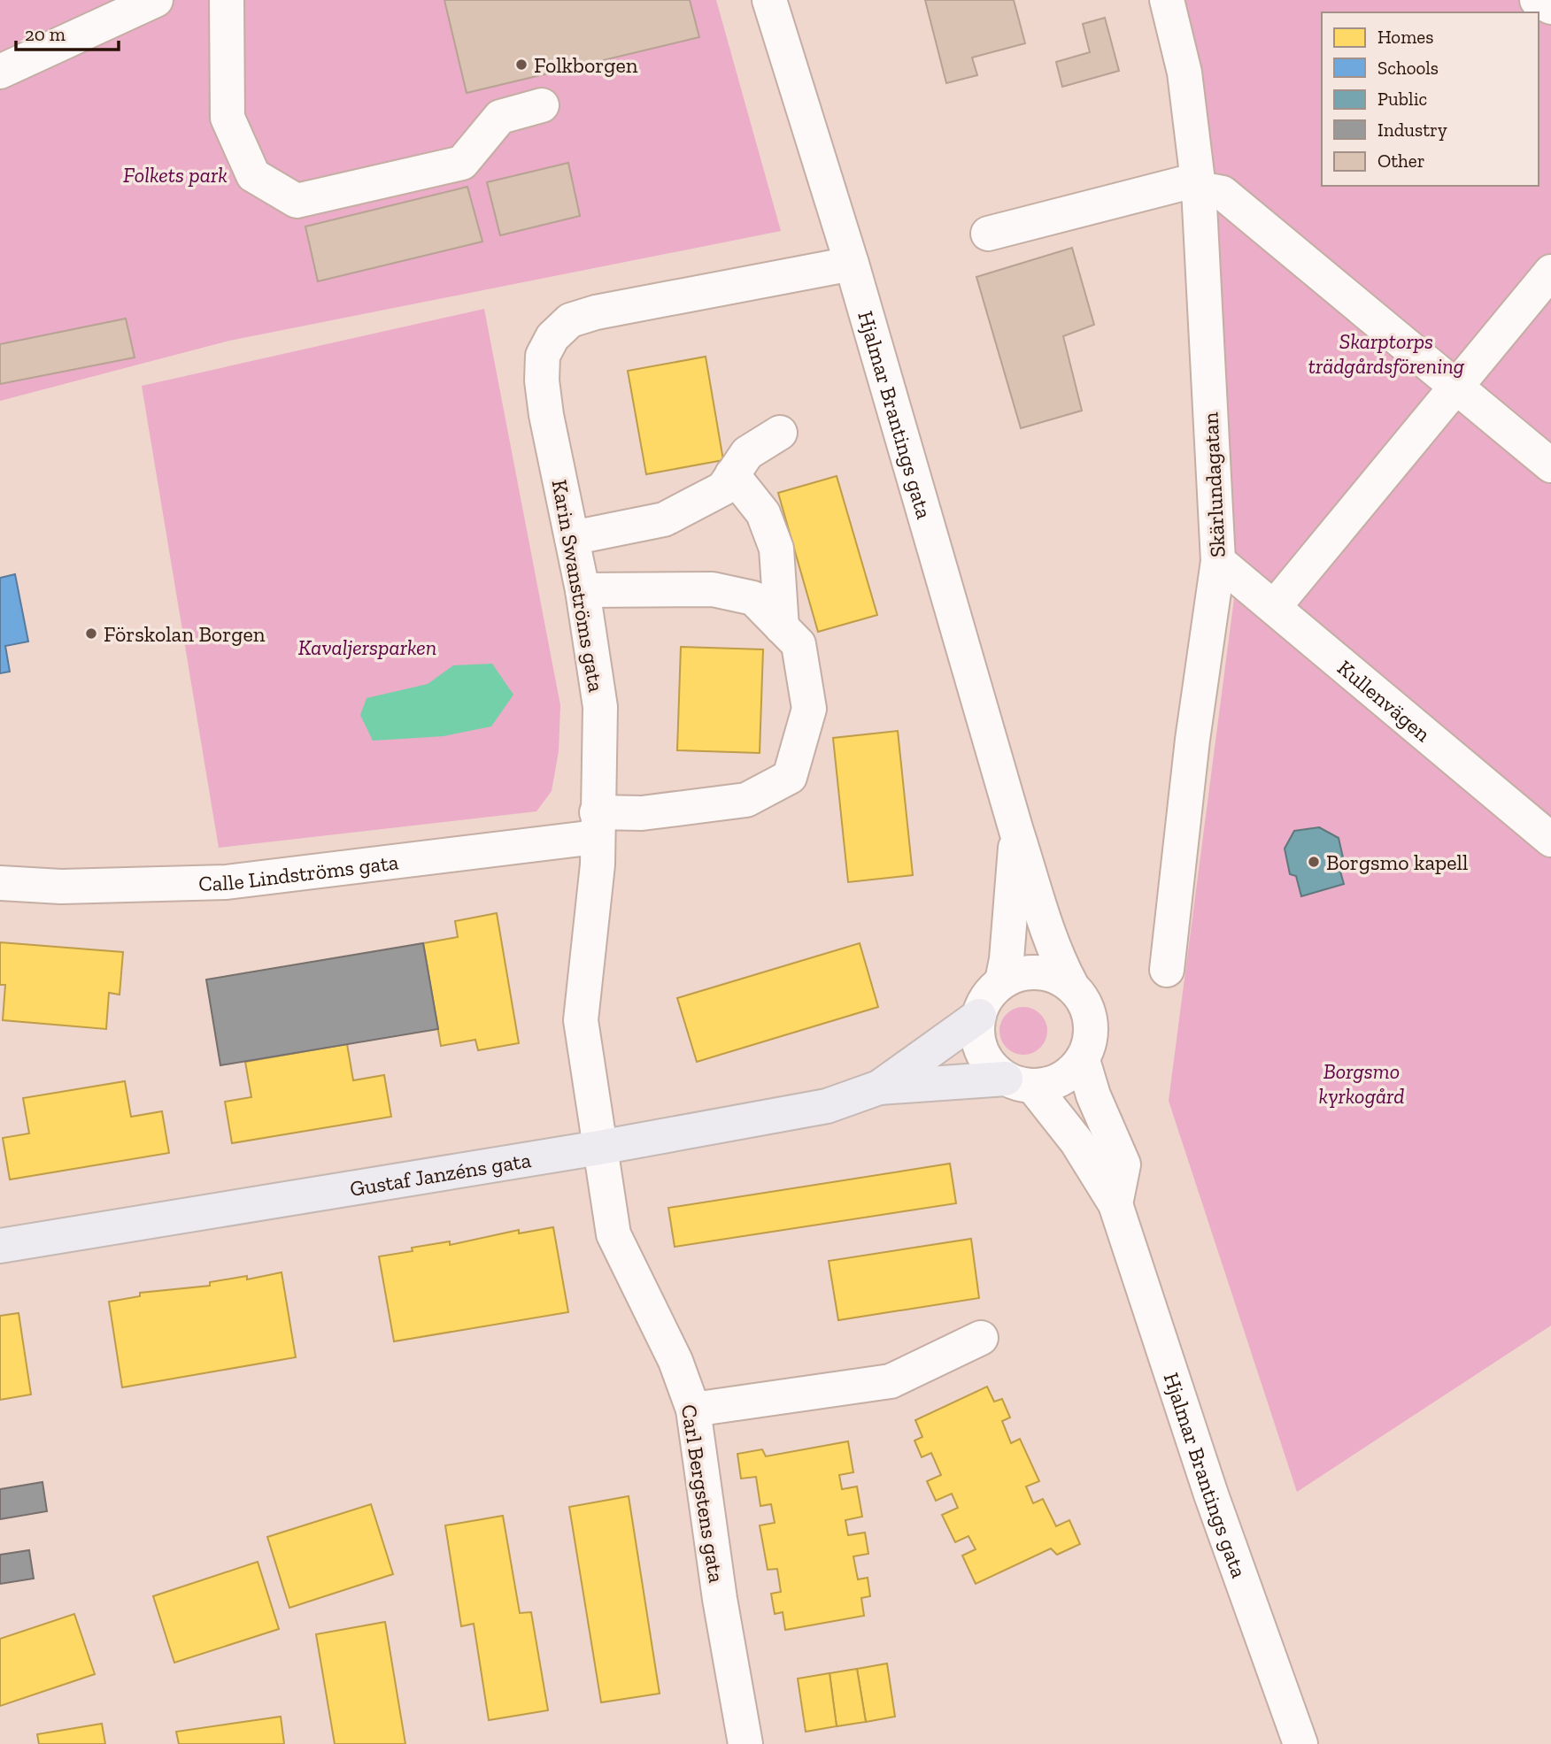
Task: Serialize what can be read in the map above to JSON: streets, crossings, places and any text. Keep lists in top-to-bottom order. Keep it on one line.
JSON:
{"streets":{"main road":["Gustaf Janzéns gata"],"street":["Hjalmar Brantings gata","Skärlundagatan","Karin Swanströms gata","Kullenvägen","Calle Lindströms gata","Carl Bergstens gata"]},"crossings":[["Hjalmar Brantings gata","Karin Swanströms gata"],["Hjalmar Brantings gata","Gustaf Janzéns gata"],["Skärlundagatan","Kullenvägen"],["Karin Swanströms gata","Calle Lindströms gata"],["Karin Swanströms gata","Gustaf Janzéns gata"],["Karin Swanströms gata","Carl Bergstens gata"],["Gustaf Janzéns gata","Carl Bergstens gata"]],"parks":["Folkets park","Skarptorps trädgårdsförening","Kavaljersparken","Borgsmo kyrkogård"],"places":["Folkborgen","Förskolan Borgen","Borgsmo kapell"],"legend":["Homes","Schools","Public","Industry","Other"],"scale_bar":"20 m"}
